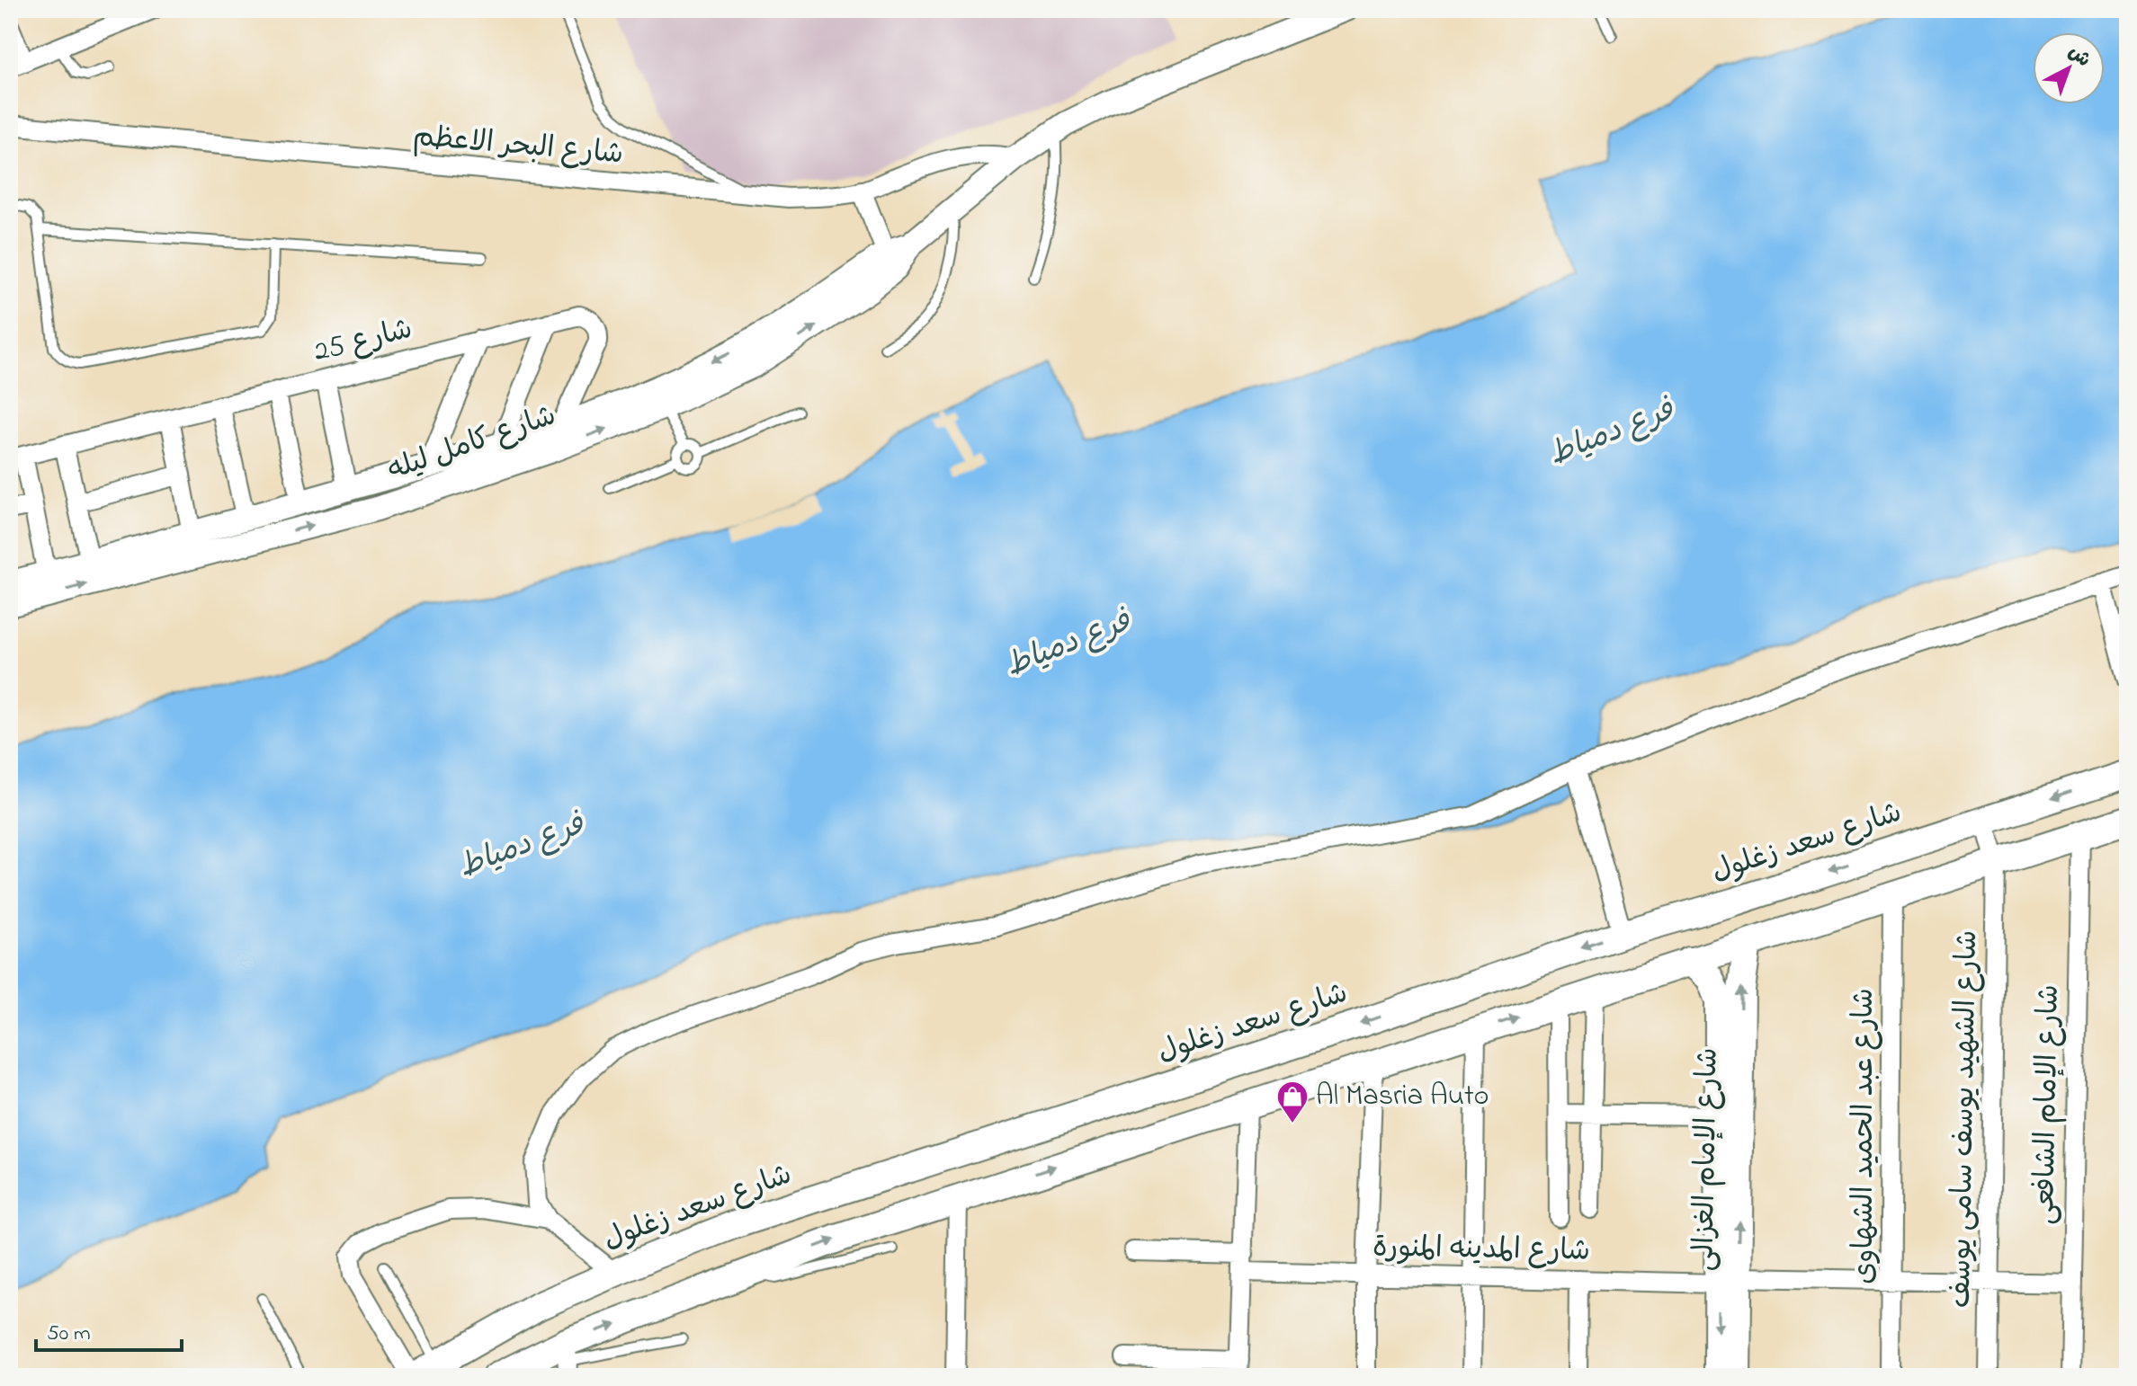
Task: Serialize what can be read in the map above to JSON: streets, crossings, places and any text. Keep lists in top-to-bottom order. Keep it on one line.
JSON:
{"streets":{"main road":["شارع سعد زغلول","شارع الإمام الغزالى"],"street":["شارع البحر الاعظم","شارع 25","شارع كامل ليله","شارع الإمام الشافعى","شارع الشهيد يوسف سامى يوسف","شارع عبد الحميد الشهاوى","شارع المدينه المنورة"]},"crossings":[["شارع البحر الاعظم","شارع كامل ليله"],["شارع 25","شارع كامل ليله"],["شارع سعد زغلول","شارع الشهيد يوسف سامى يوسف"],["شارع الإمام الشافعى","شارع المدينه المنورة"],["شارع الشهيد يوسف سامى يوسف","شارع المدينه المنورة"],["شارع عبد الحميد الشهاوى","شارع المدينه المنورة"],["شارع الإمام الغزالى","شارع المدينه المنورة"]],"water":["فرع دمياط"],"places":{"shop":["Al Masria Auto"]},"scale_bar":"50 m","north":"top right"}
